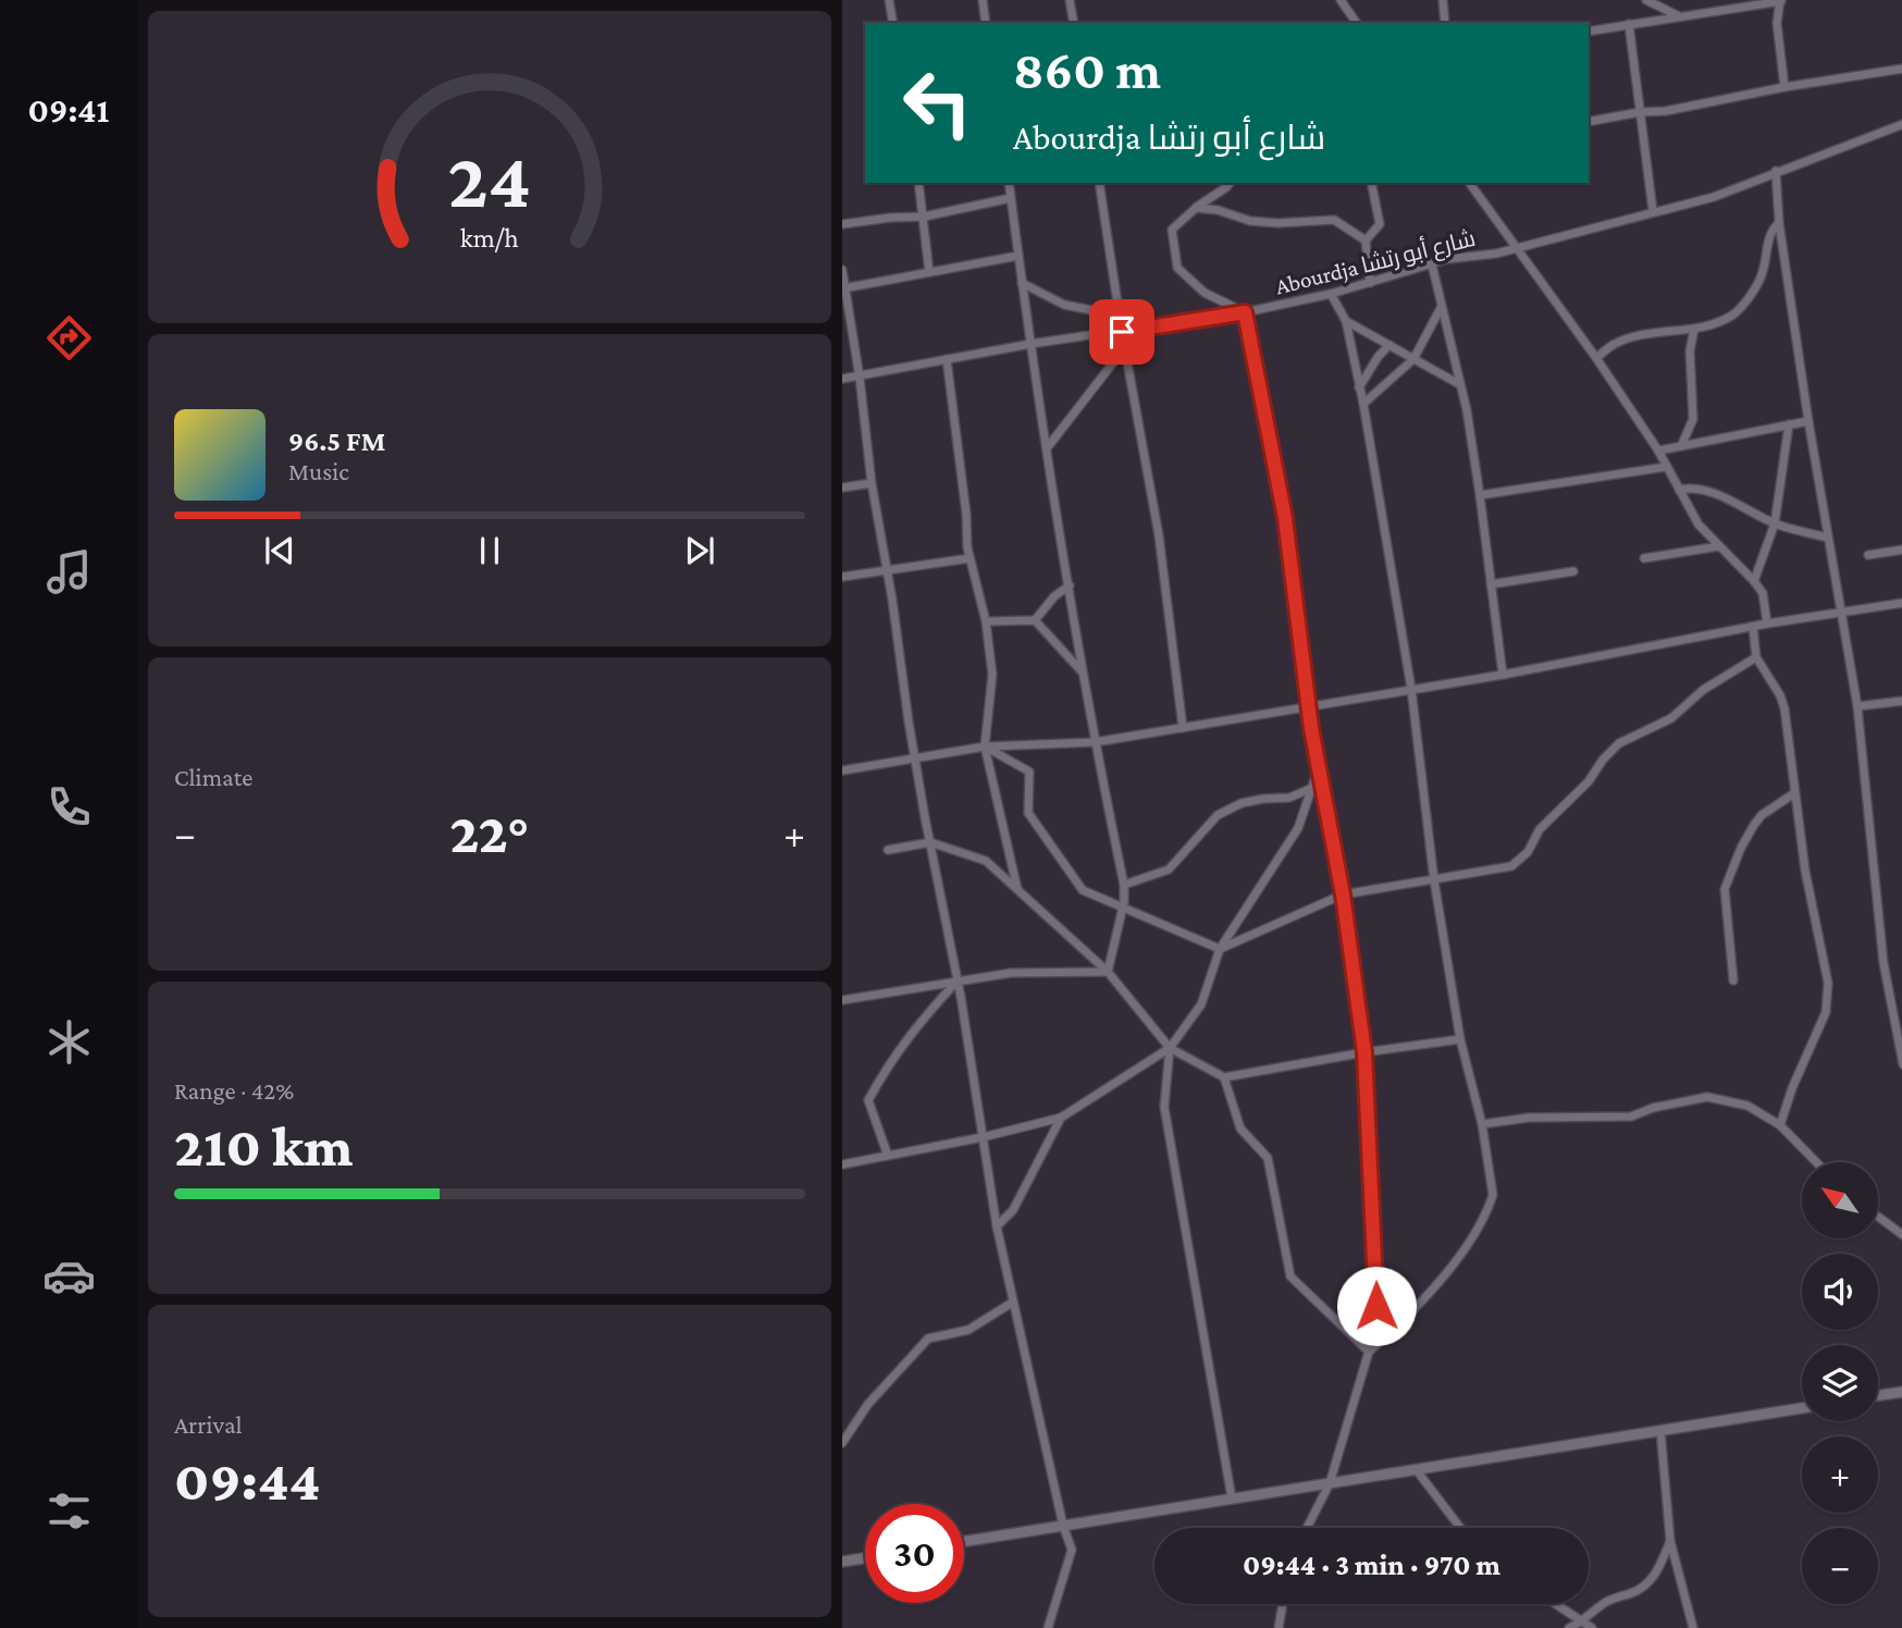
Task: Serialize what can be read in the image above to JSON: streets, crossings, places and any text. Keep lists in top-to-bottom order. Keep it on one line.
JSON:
{"streets":{"street":["Abourdja شارع أبو رتشا"]},"north":"top left","page":{"tabs":"09:41","turn":["860 m","Abourdja شارع أبو رتشا"],"song":["96.5 FM","Music"],"tile":["Climate",["Range · 42%","210 km"],["Arrival","09:44"]],"heat":["−","22°","+"],"map_buttons":["+","−"],"limit":"30","trip":"09:44 · 3 min · 970 m","gauge":["24","km/h"]}}
